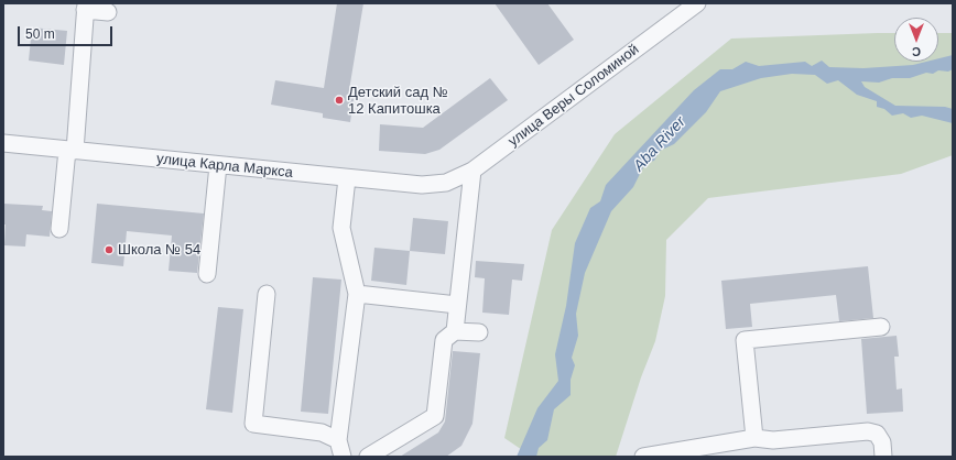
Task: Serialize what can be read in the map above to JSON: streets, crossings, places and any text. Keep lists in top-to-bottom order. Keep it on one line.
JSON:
{"streets":{"street":["улица Веры Соломиной","улица Карла Маркса"]},"crossings":[["улица Веры Соломиной","улица Карла Маркса"]],"water":["Aba River"],"places":["Детский сад № 12 Капитошка","Школа № 54"],"scale_bar":"50 m","north":"bottom"}
